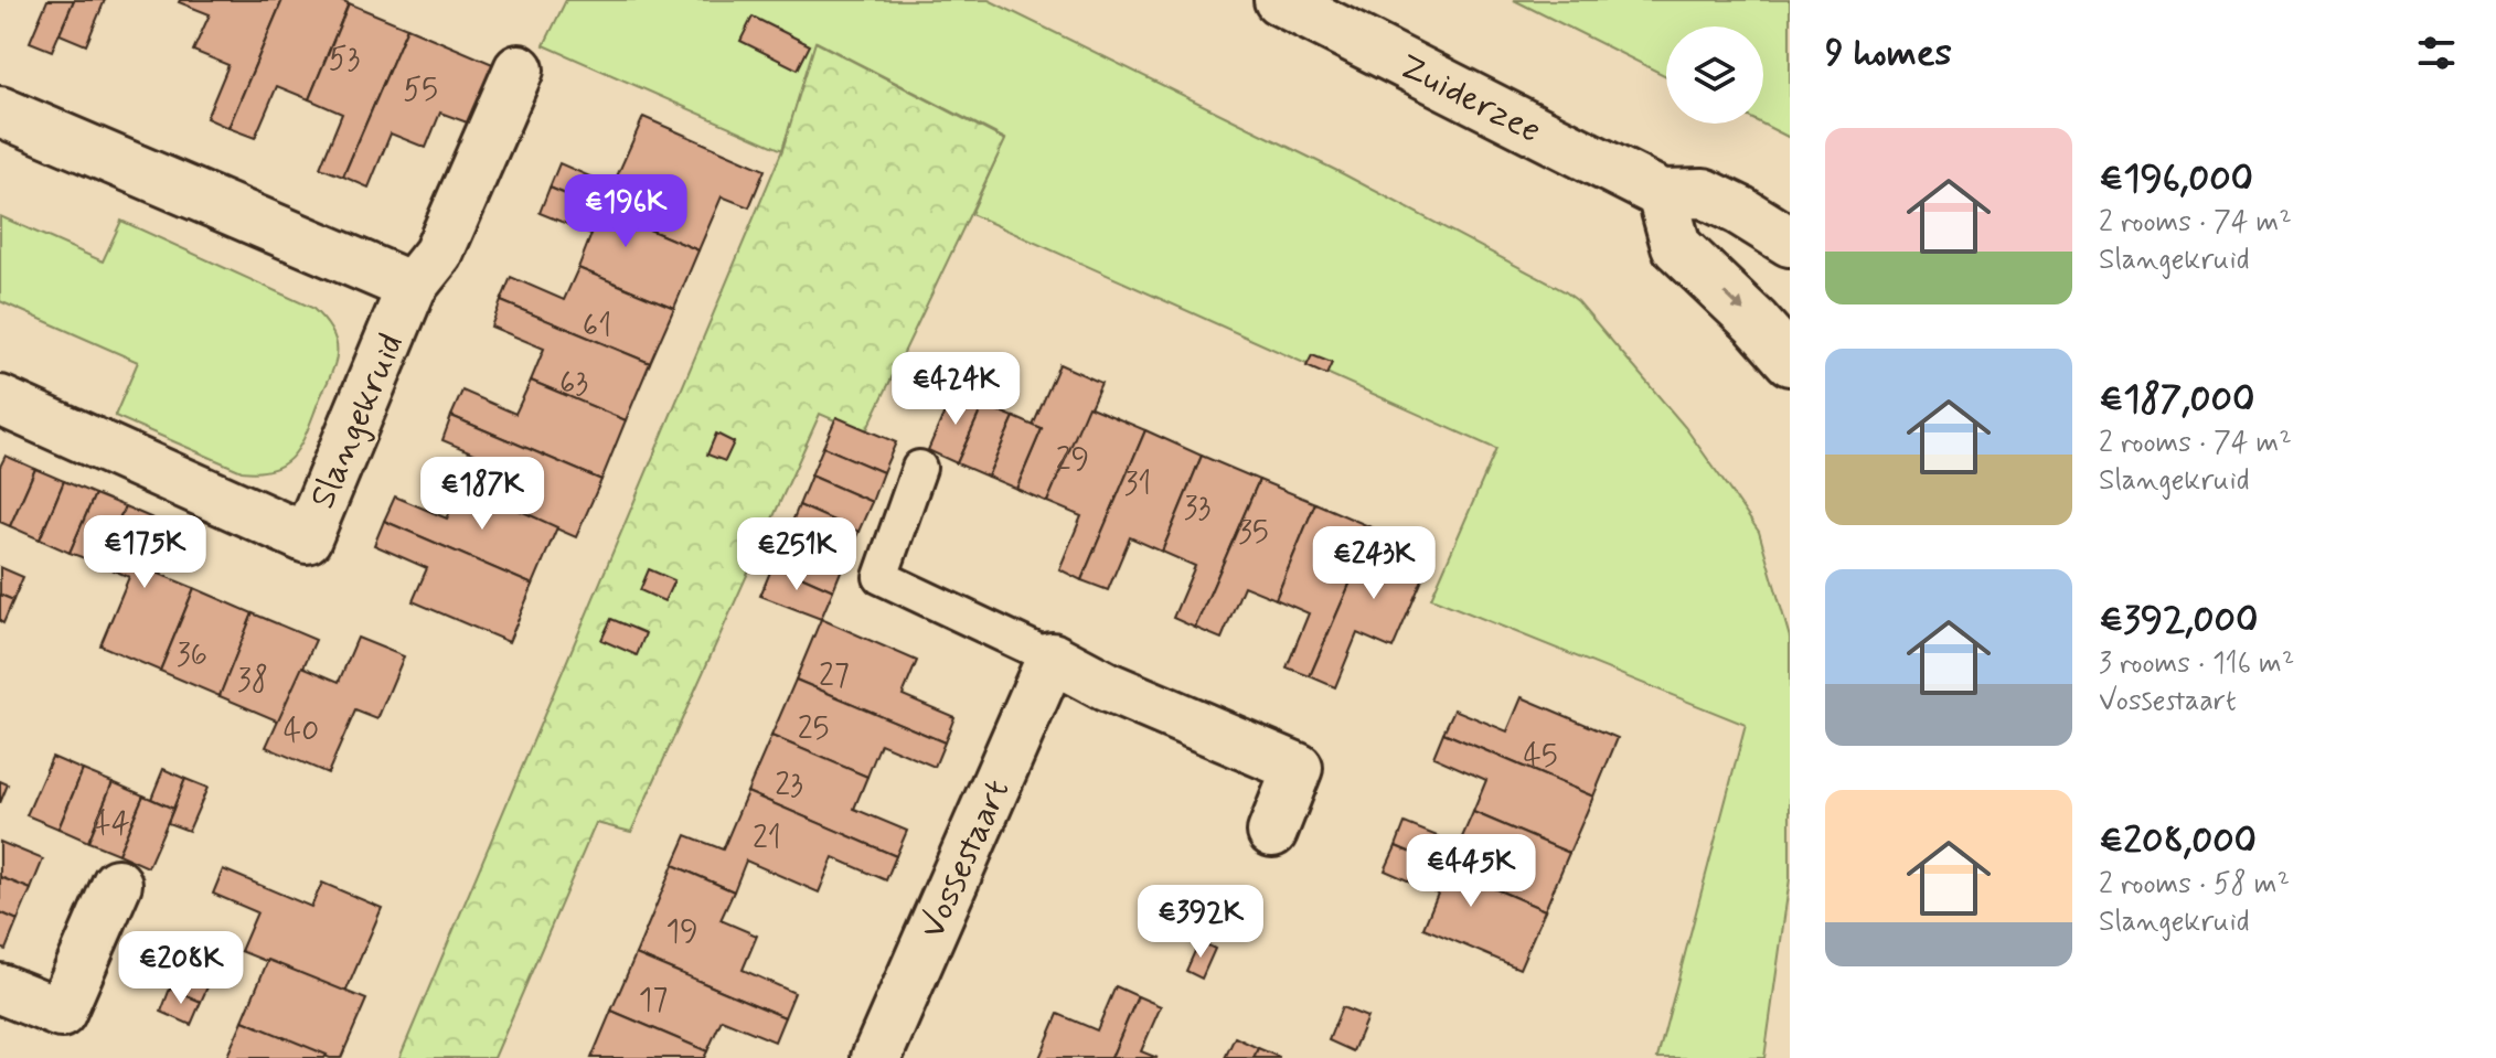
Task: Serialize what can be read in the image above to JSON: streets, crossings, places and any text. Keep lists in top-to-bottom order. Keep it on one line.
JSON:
{"streets":{"street":["Zuiderzee","Slangekruid","Vossestaart"]},"house_numbers":["53","55","61","63","29","31","33","35","36","27","38","25","40","45","23","44","21","19","17"],"page":{"heading":"9 homes","list":[{"name":"€196,000","note":"2 rooms · 74 m² · Slangekruid"},{"name":"€187,000","note":"2 rooms · 74 m² · Slangekruid"},{"name":"€392,000","note":"3 rooms · 116 m² · Vossestaart"},{"name":"€208,000","note":"2 rooms · 58 m² · Slangekruid"}],"price":["€196K","€424K","€187K","€175K","€251K","€243K","€445K","€392K","€208K"]}}
